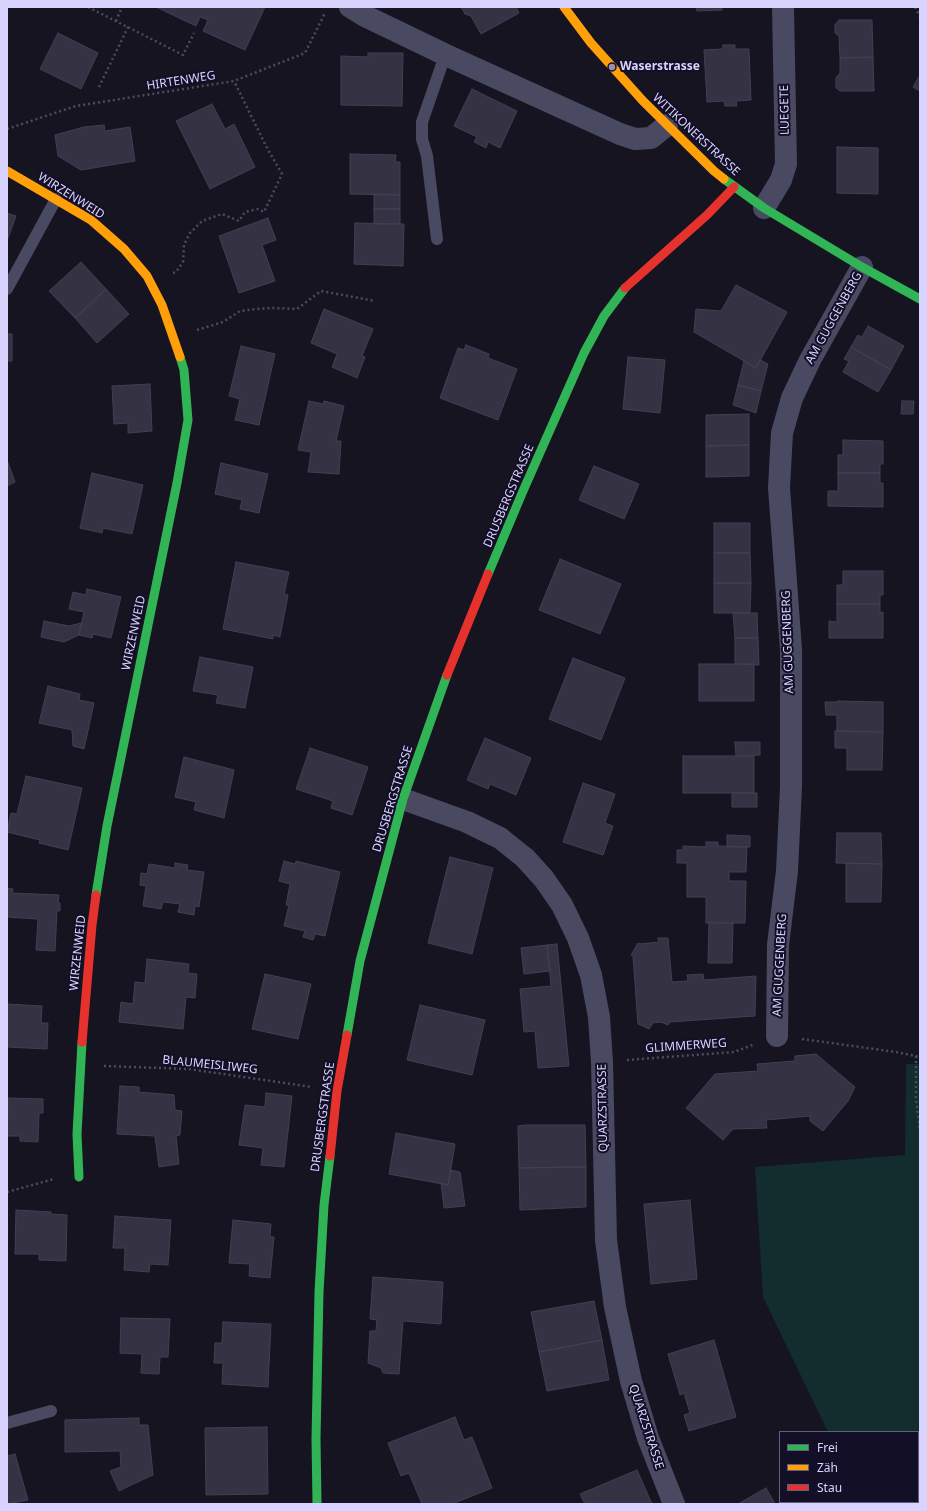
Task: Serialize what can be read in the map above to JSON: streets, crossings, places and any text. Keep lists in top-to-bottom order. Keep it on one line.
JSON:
{"streets":{"street":["LUEGETE","WITIKONERSTRASSE","WIRZENWEID","AM GUGGENBERG","DRUSBERGSTRASSE","QUARZSTRASSE"],"path":["HIRTENWEG","GLIMMERWEG","BLAUMEISLIWEG"]},"crossings":[["LUEGETE","WITIKONERSTRASSE"],["WITIKONERSTRASSE","AM GUGGENBERG"],["WITIKONERSTRASSE","DRUSBERGSTRASSE"],["WIRZENWEID","BLAUMEISLIWEG"],["DRUSBERGSTRASSE","BLAUMEISLIWEG"],["DRUSBERGSTRASSE","QUARZSTRASSE"]],"places":["Waserstrasse"],"legend":["Frei","Zäh","Stau"]}
